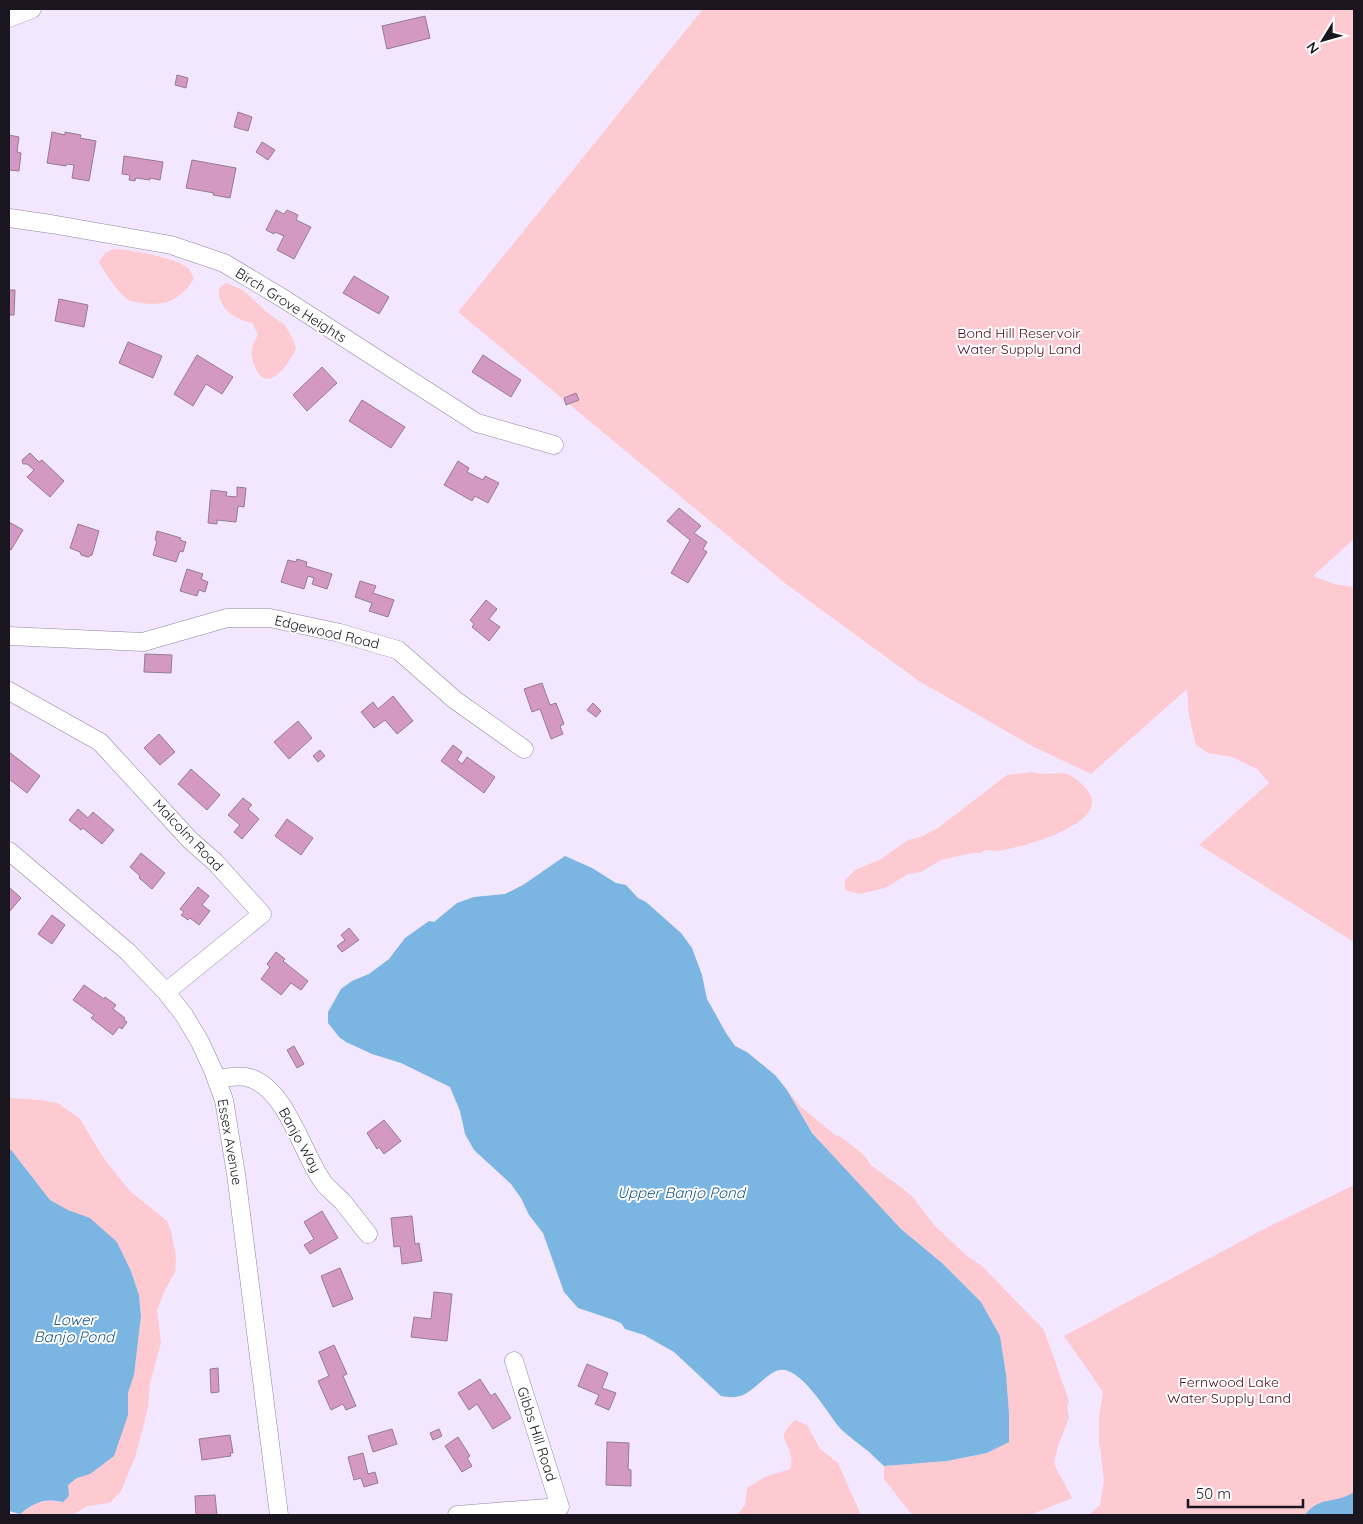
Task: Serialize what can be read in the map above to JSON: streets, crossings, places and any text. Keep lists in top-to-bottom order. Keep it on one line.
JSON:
{"streets":{"street":["Birch Grove Heights","Edgewood Road","Malcolm Road","Banjo Way","Essex Avenue","Gibbs Hill Road"]},"crossings":[["Malcolm Road","Essex Avenue"],["Banjo Way","Essex Avenue"]],"water":["Upper Banjo Pond","Lower Banjo Pond"],"parks":["Bond Hill Reservoir Water Supply Land","Fernwood Lake Water Supply Land"],"scale_bar":"50 m","north":"bottom left"}
